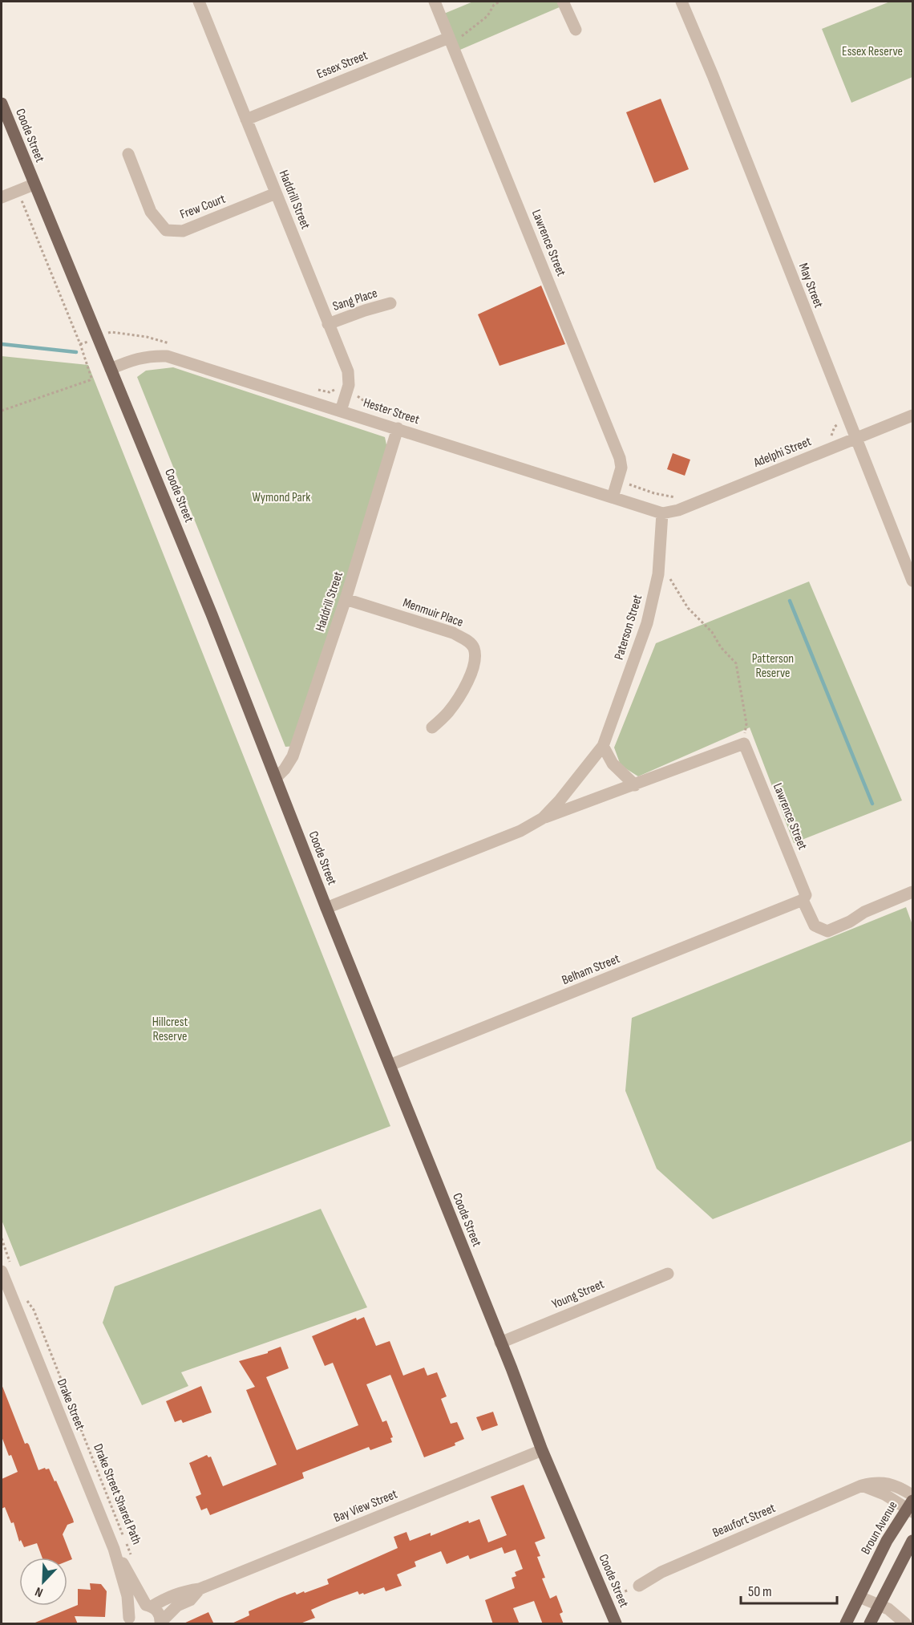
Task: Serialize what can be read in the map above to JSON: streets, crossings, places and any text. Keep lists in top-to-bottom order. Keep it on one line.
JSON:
{"streets":{"main road":["Coode Street","Broun Avenue"],"street":["Essex Street","Haddrill Street","Frew Court","Lawrence Street","May Street","Sang Place","Hester Street","Adelphi Street","Menmuir Place","Paterson Street","Belham Street","Young Street","Drake Street","Bay View Street","Beaufort Street"],"path":["Drake Street Shared Path"]},"crossings":[["Essex Street","Haddrill Street"],["Essex Street","Lawrence Street"],["Coode Street","Haddrill Street"],["Coode Street","Hester Street"],["Coode Street","Paterson Street"],["Coode Street","Belham Street"],["Coode Street","Young Street"],["Coode Street","Bay View Street"],["Haddrill Street","Frew Court"],["Haddrill Street","Sang Place"],["Haddrill Street","Hester Street"],["Haddrill Street","Menmuir Place"],["Lawrence Street","Hester Street"],["Lawrence Street","Paterson Street"],["Lawrence Street","Belham Street"],["May Street","Adelphi Street"],["Hester Street","Adelphi Street"],["Hester Street","Paterson Street"],["Adelphi Street","Paterson Street"],["Drake Street","Bay View Street"]],"parks":["Essex Reserve","Wymond Park","Patterson Reserve","Hillcrest Reserve"],"scale_bar":"50 m","north":"bottom left"}
